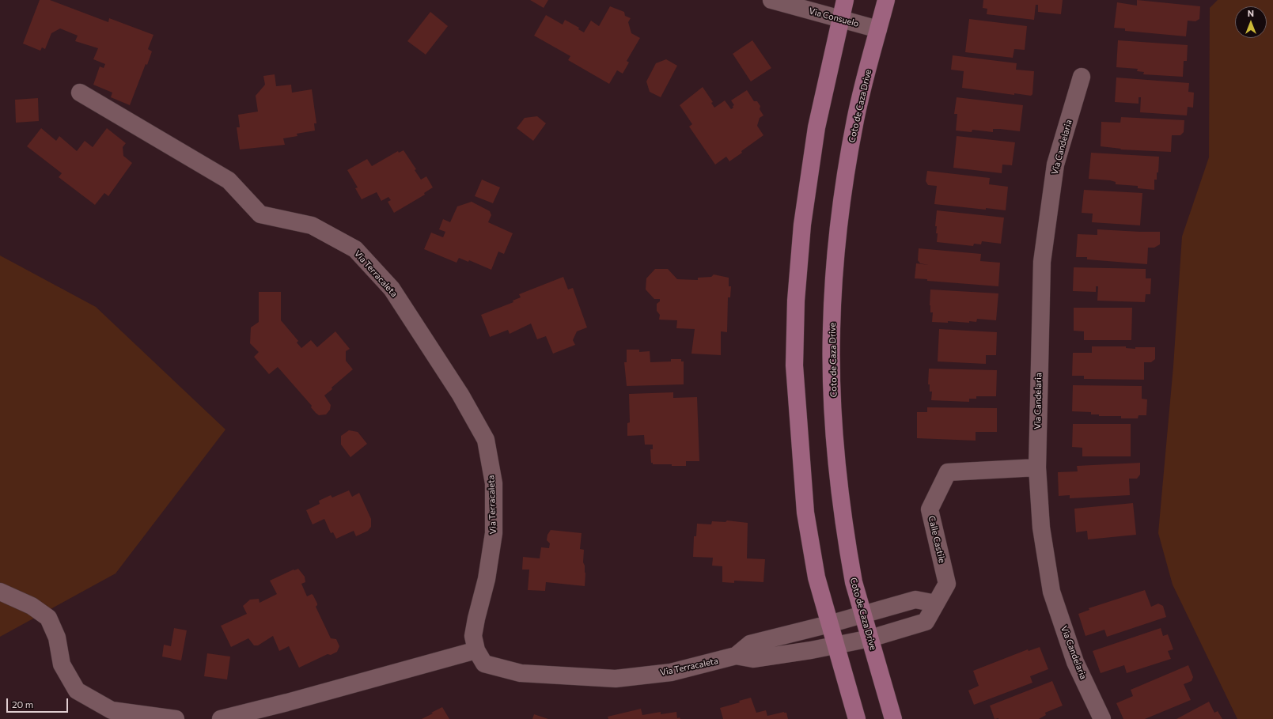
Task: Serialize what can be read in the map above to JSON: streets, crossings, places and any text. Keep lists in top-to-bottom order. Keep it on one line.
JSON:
{"streets":{"main road":["Coto de Caza Drive"],"street":["Via Consuelo","Via Candelaria","Via Terracaleta","Calle Castile"]},"crossings":[["Via Consuelo","Coto de Caza Drive"],["Coto de Caza Drive","Calle Castile"],["Via Candelaria","Calle Castile"],["Via Terracaleta","Calle Castile"]],"scale_bar":"20 m","north":"top"}
